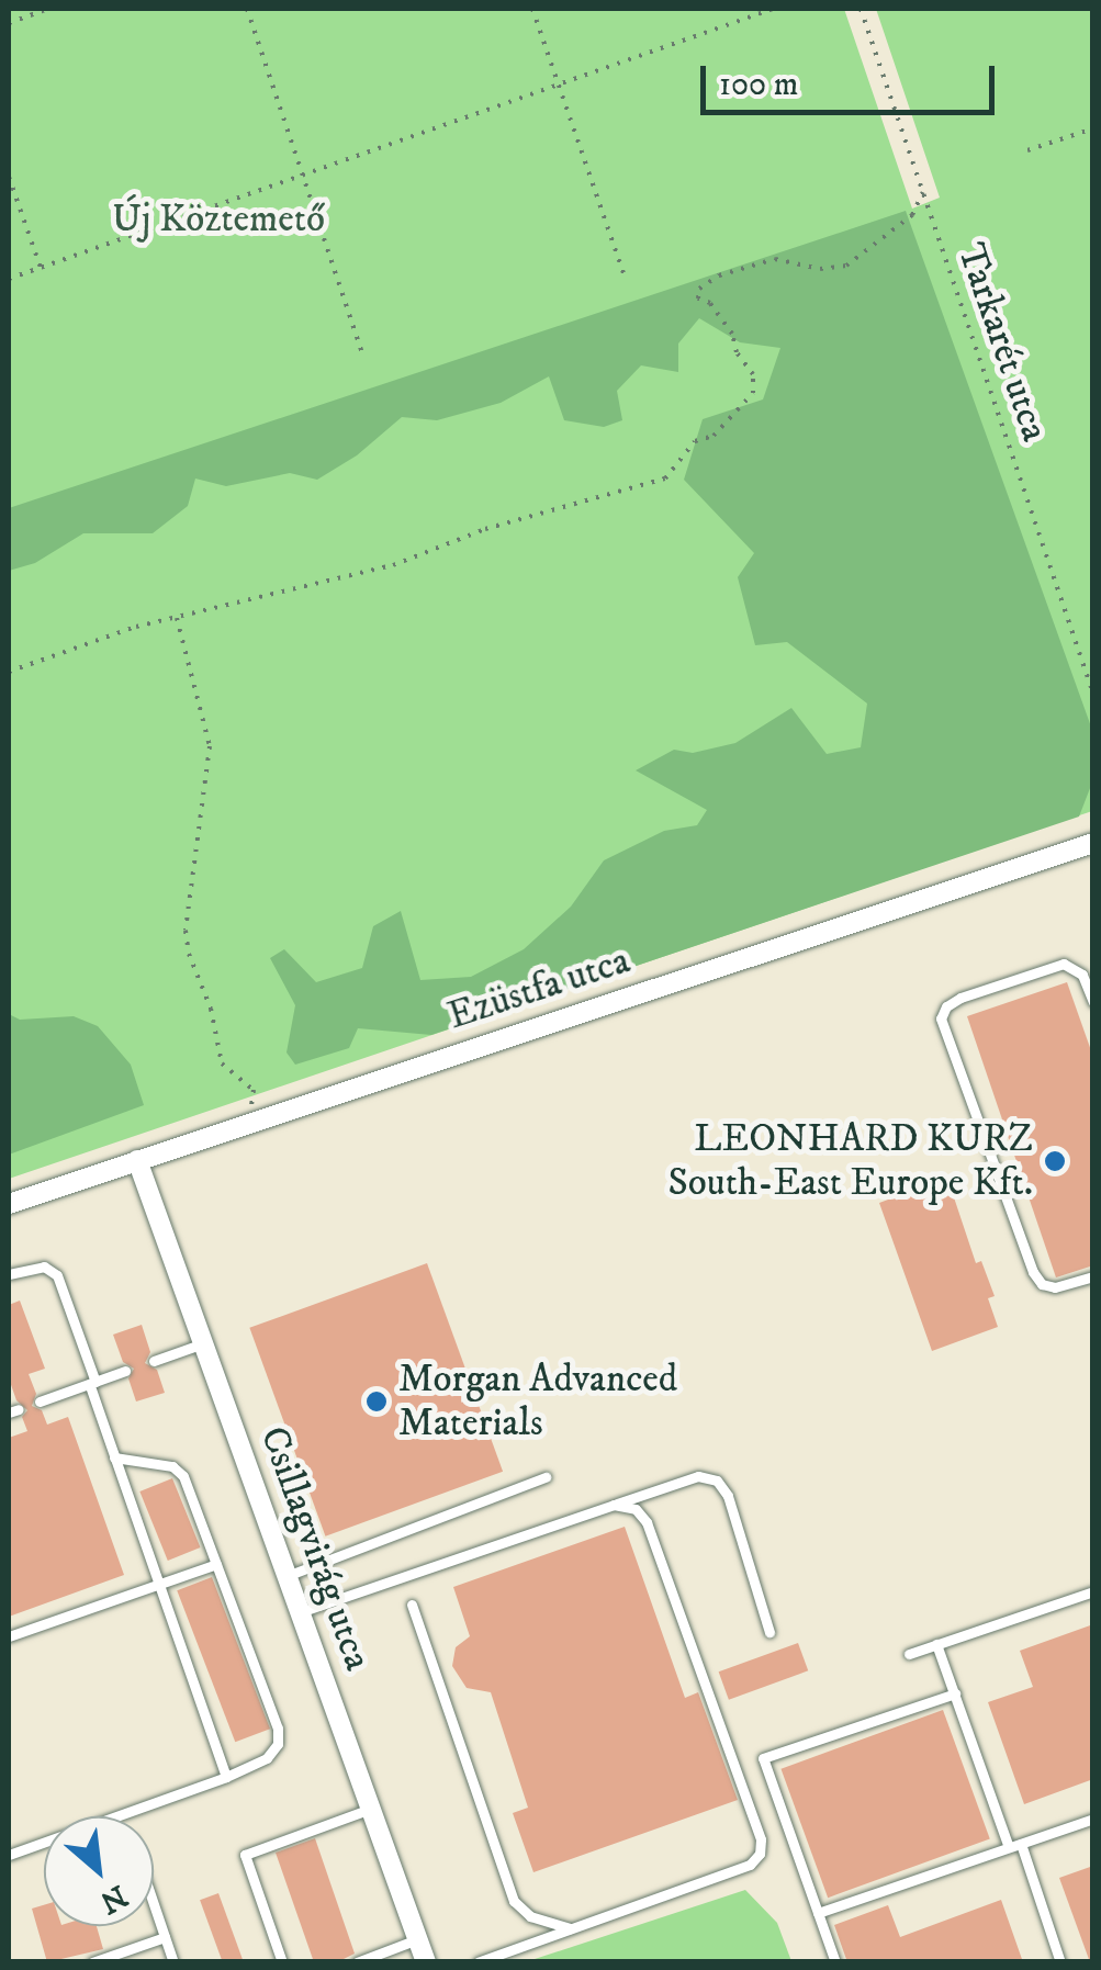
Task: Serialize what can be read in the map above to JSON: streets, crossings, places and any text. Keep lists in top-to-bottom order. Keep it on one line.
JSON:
{"streets":{"street":["Ezüstfa utca","Csillagvirág utca"],"path":["Tarkarét utca"]},"crossings":[["Ezüstfa utca","Csillagvirág utca"]],"parks":["Új Köztemető"],"places":["LEONHARD KURZ South-East Europe Kft.","Morgan Advanced Materials"],"scale_bar":"100 m","north":"bottom right"}
